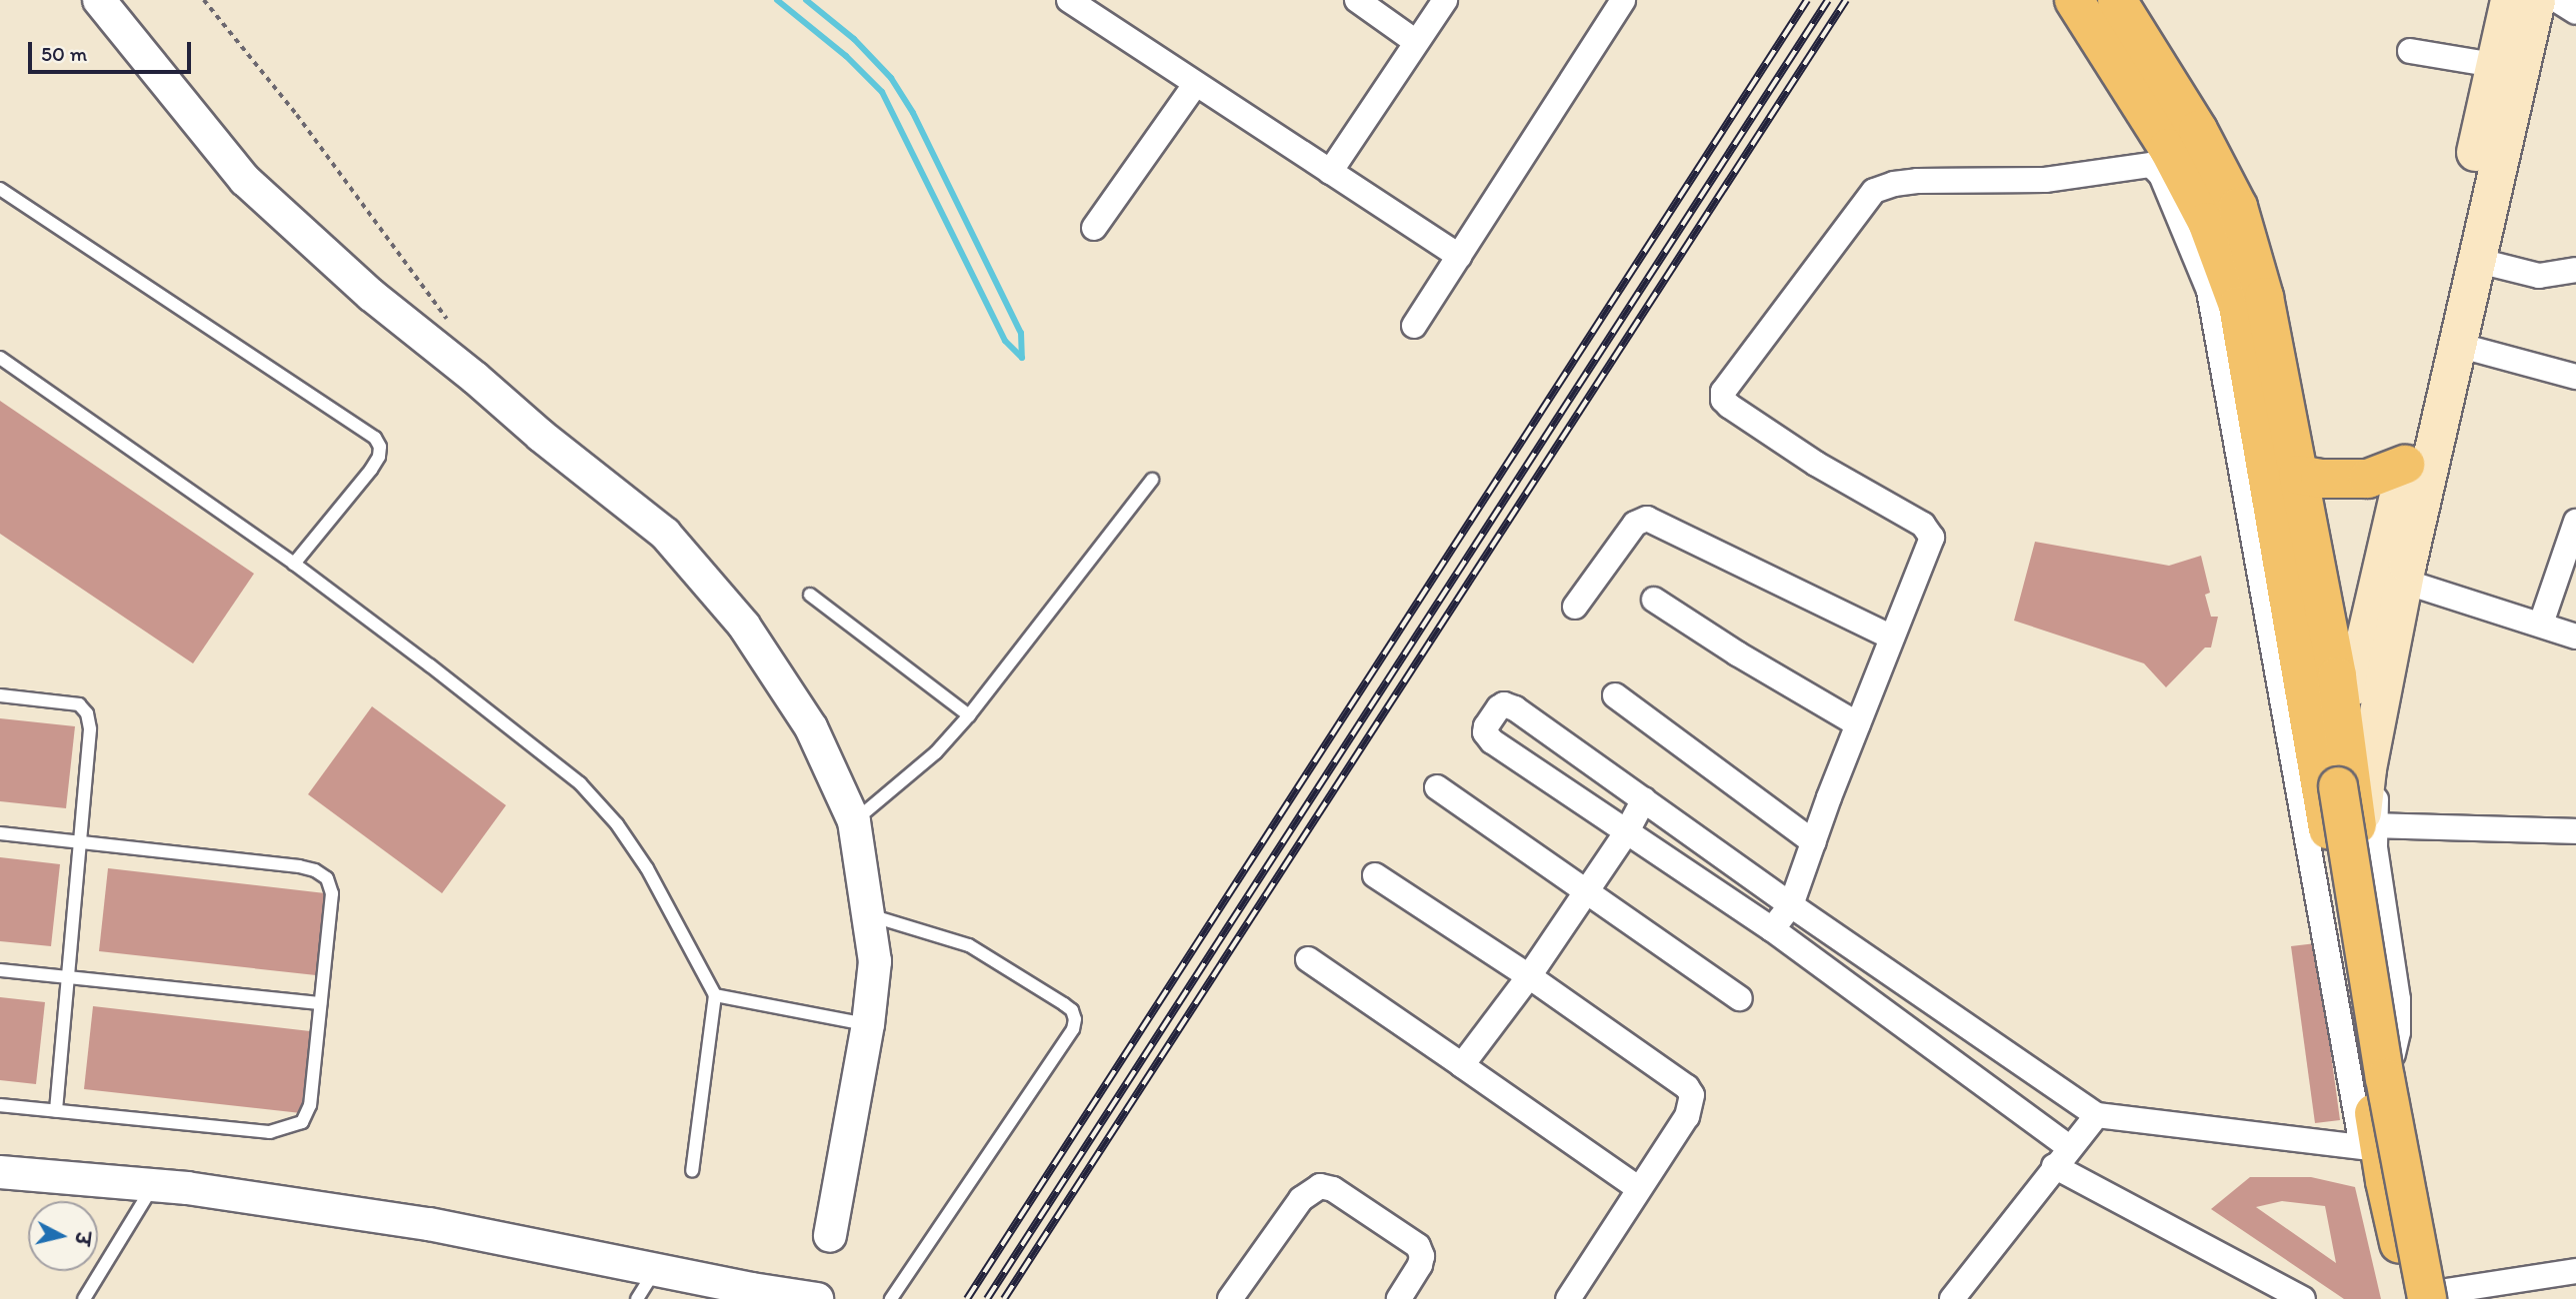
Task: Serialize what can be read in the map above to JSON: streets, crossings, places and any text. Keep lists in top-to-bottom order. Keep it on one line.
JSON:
{"scale_bar":"50 m","north":"right"}
